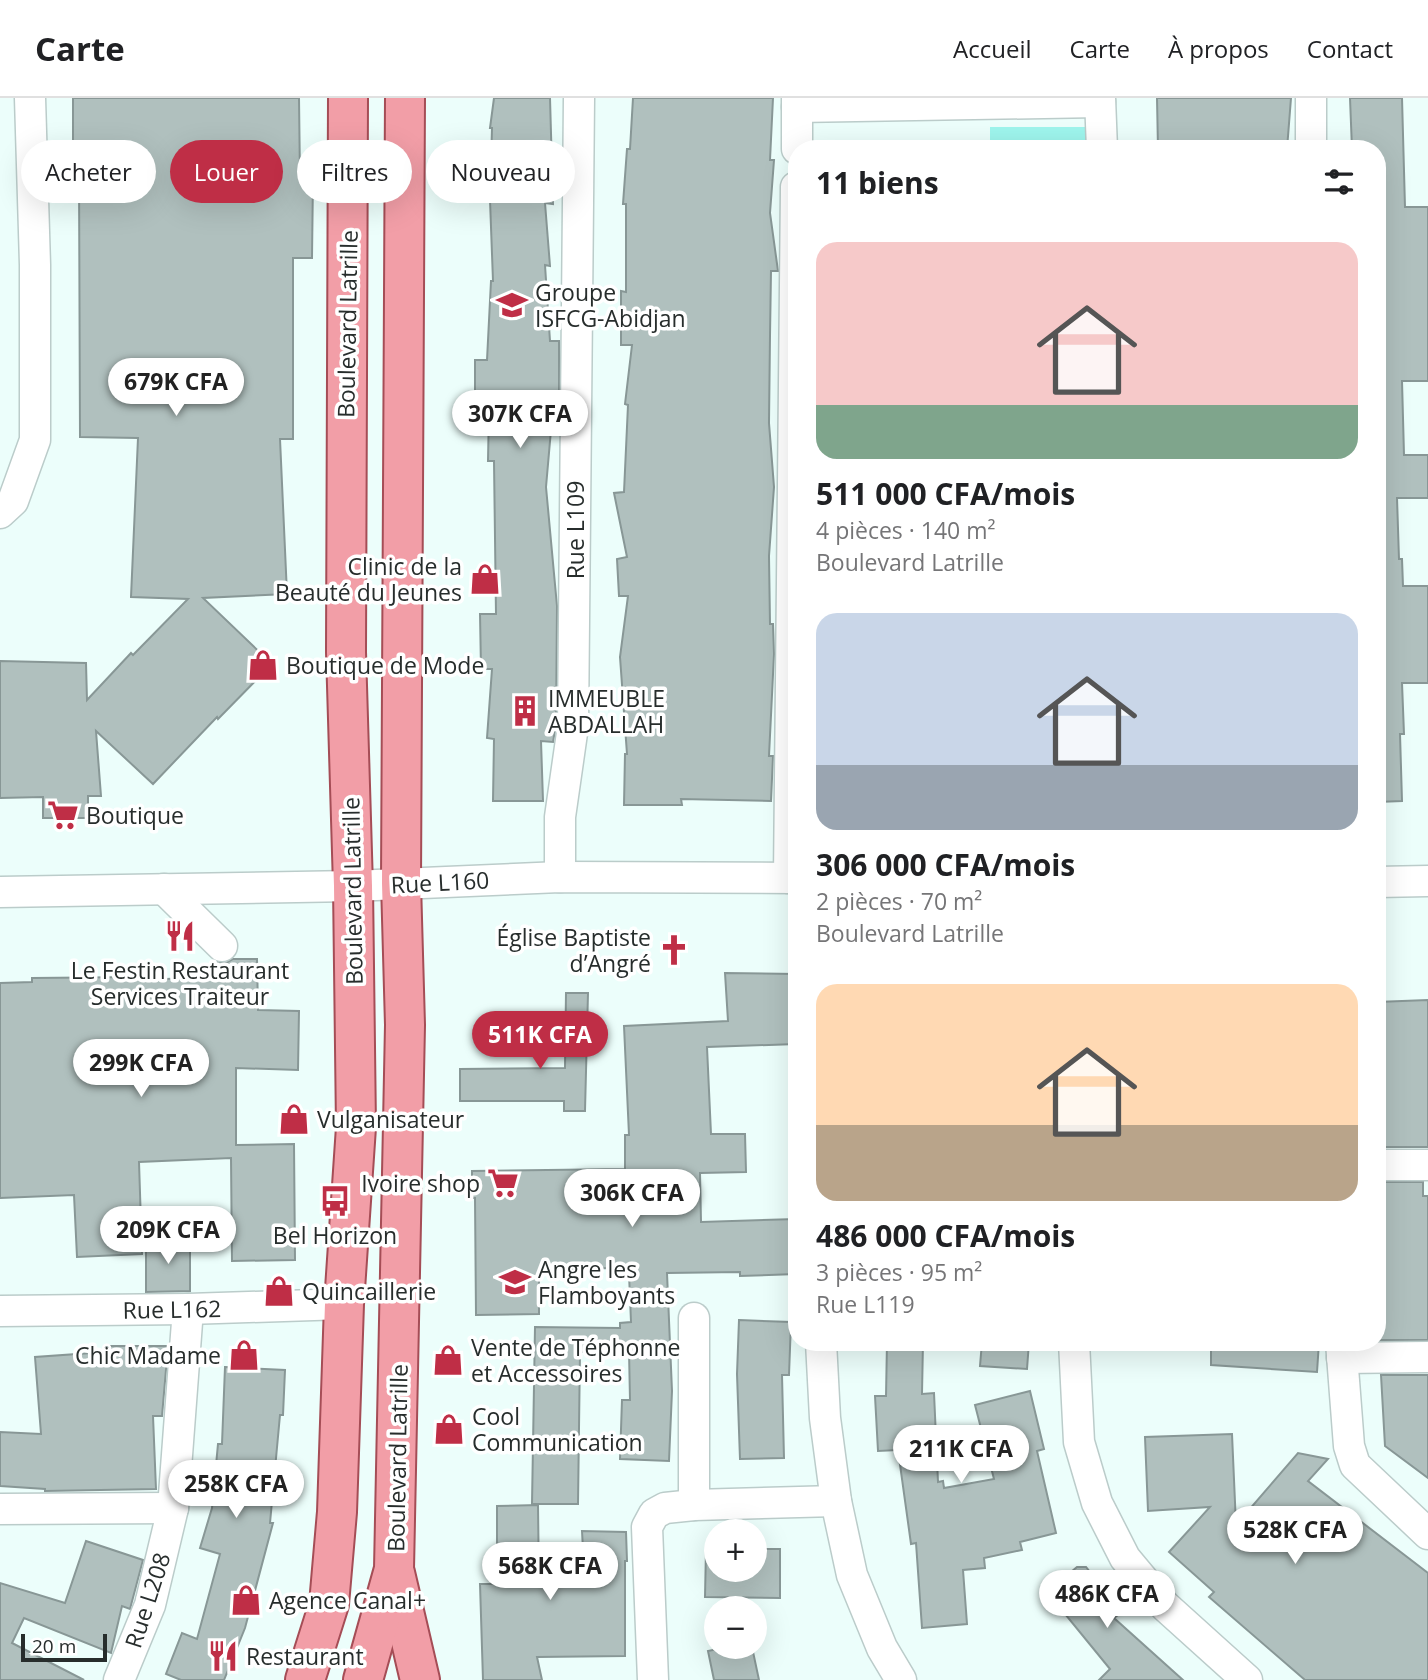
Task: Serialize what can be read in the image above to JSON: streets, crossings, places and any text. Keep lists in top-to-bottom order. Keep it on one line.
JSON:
{"streets":{"main road":["Boulevard Latrille"],"street":["Rue L109","Rue L160","Rue L162","Rue L208"]},"crossings":[["Boulevard Latrille","Rue L160"],["Boulevard Latrille","Rue L162"],["Rue L109","Rue L160"],["Rue L162","Rue L208"]],"places":{"school or university":["Groupe ISFCG-Abidjan","Angre les Flamboyants"],"shop":["Clinic de la Beauté du Jeunes","Boutique de Mode","Vulganisateur","Quincaillerie","Chic Madame","Vente de Téphonne et Accessoires","Cool Communication","Agence Canal+"],"building":["IMMEUBLE ABDALLAH"],"supermarket":["Boutique","Ivoire shop"],"restaurant":["Le Festin Restaurant Services Traiteur","Restaurant"],"church":["Église Baptiste d’Angré"],"bus stop":["Bel Horizon"]},"scale_bar":"20 m","page":{"header":"Carte","nav":["Accueil","Carte","À propos","Contact"],"chip":["Acheter","Louer","Filtres","Nouveau"],"heading":"11 biens","list":[{"name":"511 000 CFA/mois","note":"4 pièces · 140 m² · Boulevard Latrille"},{"name":"306 000 CFA/mois","note":"2 pièces · 70 m² · Boulevard Latrille"},{"name":"486 000 CFA/mois","note":"3 pièces · 95 m² · Rue L119"}],"price":["679K CFA","307K CFA","511K CFA","299K CFA","306K CFA","209K CFA","211K CFA","258K CFA","528K CFA","568K CFA","486K CFA"],"map_buttons":["+","−"],"scale":"20 m"}}
